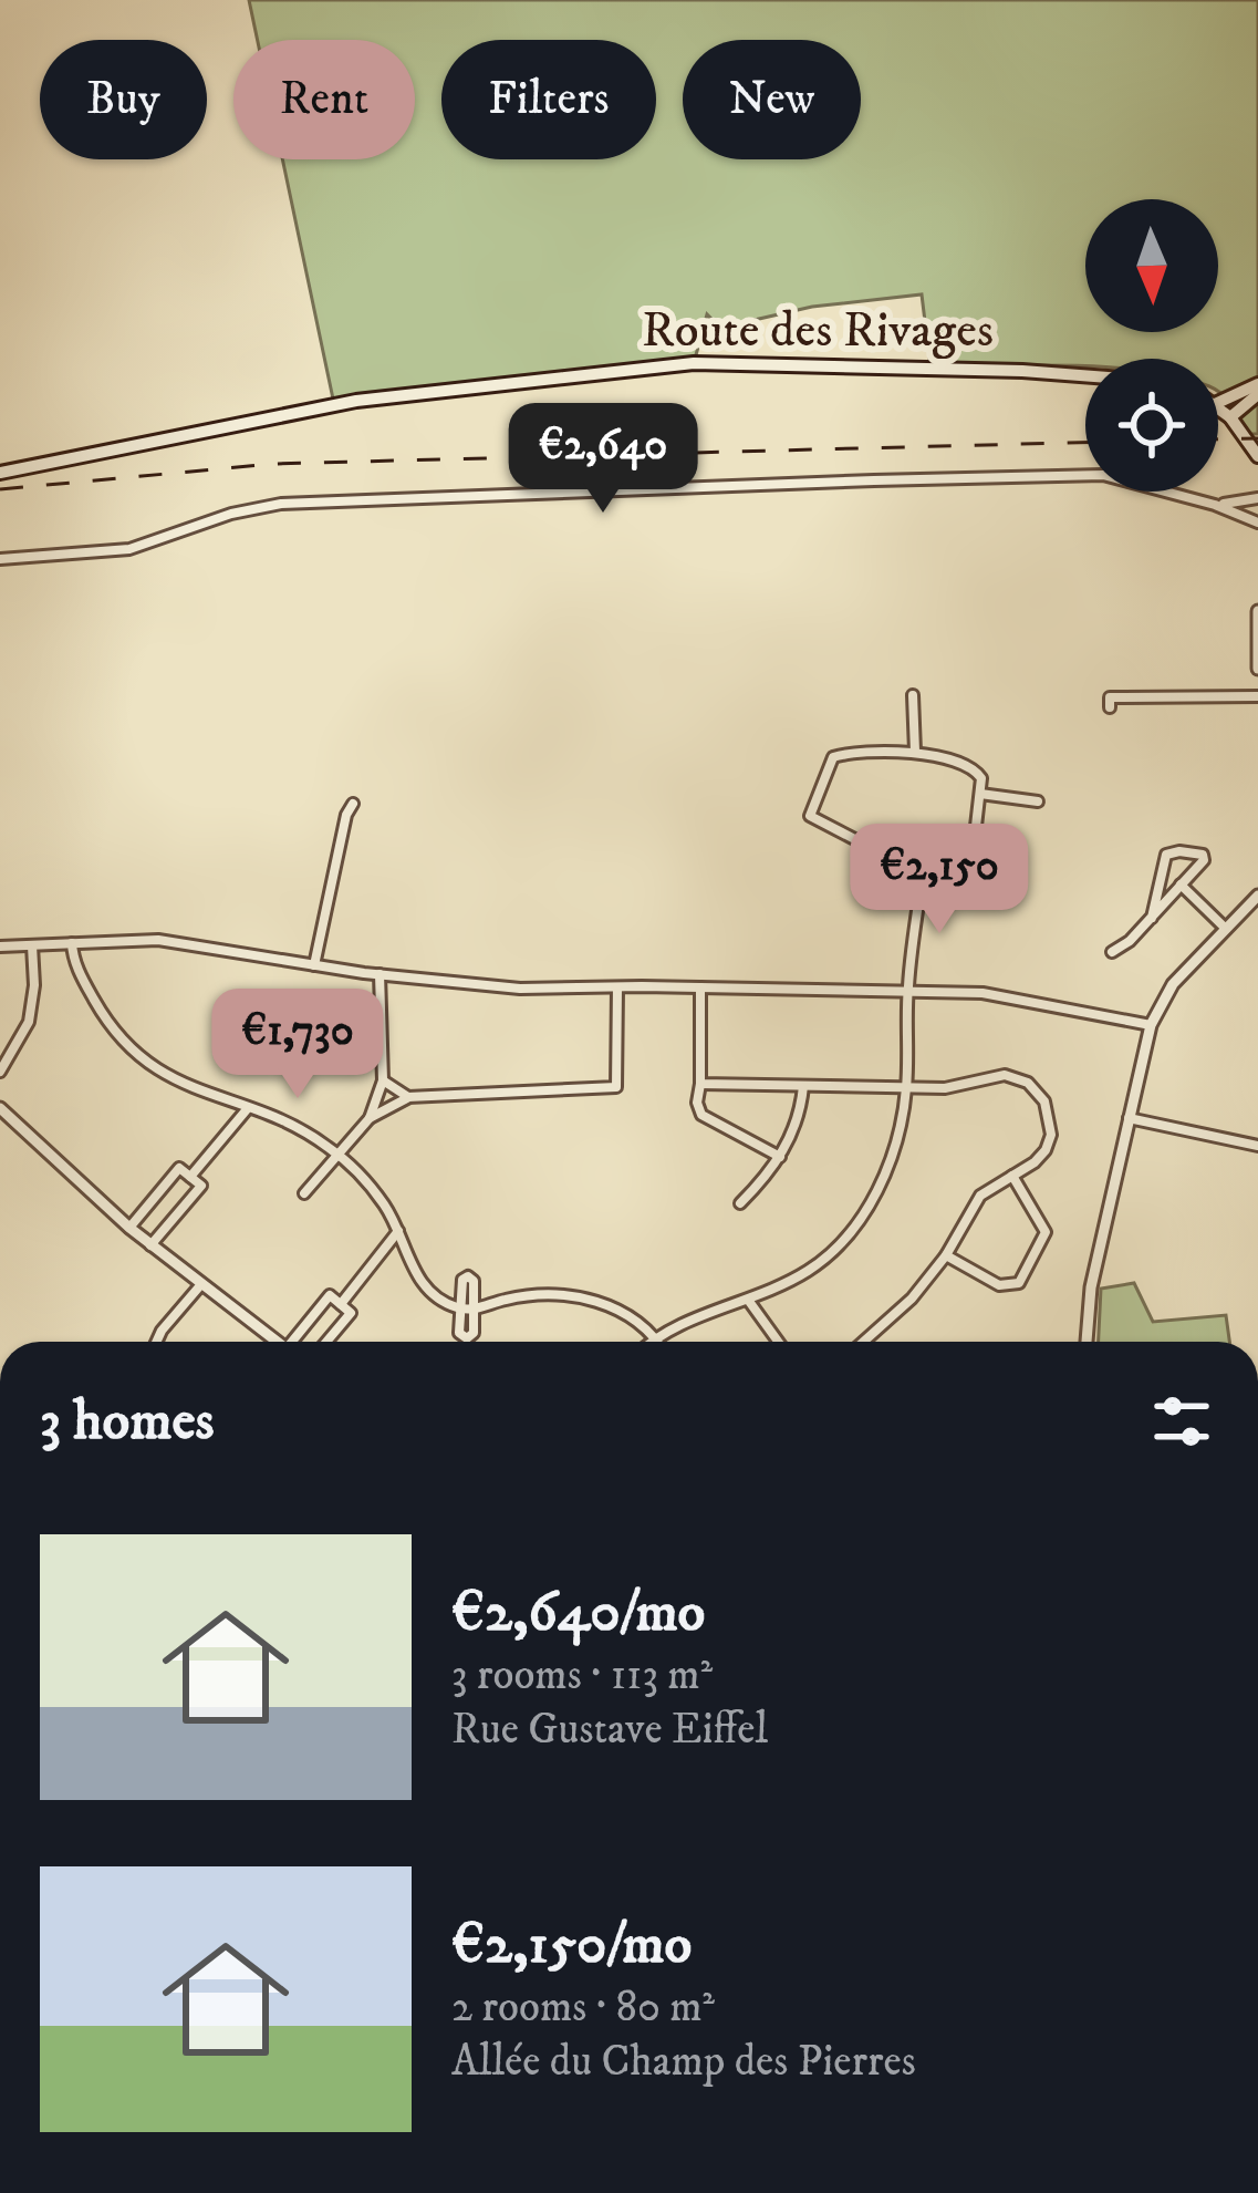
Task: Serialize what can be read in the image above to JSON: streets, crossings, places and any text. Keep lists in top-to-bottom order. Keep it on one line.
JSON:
{"streets":{"main road":["Route des Rivages"]},"north":"bottom","page":{"chip":["Buy","Rent","Filters","New"],"price":["€2,640","€2,150","€1,730"],"heading":"3 homes","list":[{"name":"€2,640/mo","note":"3 rooms · 113 m² · Rue Gustave Eiffel"},{"name":"€2,150/mo","note":"2 rooms · 80 m² · Allée du Champ des Pierres"}]}}
